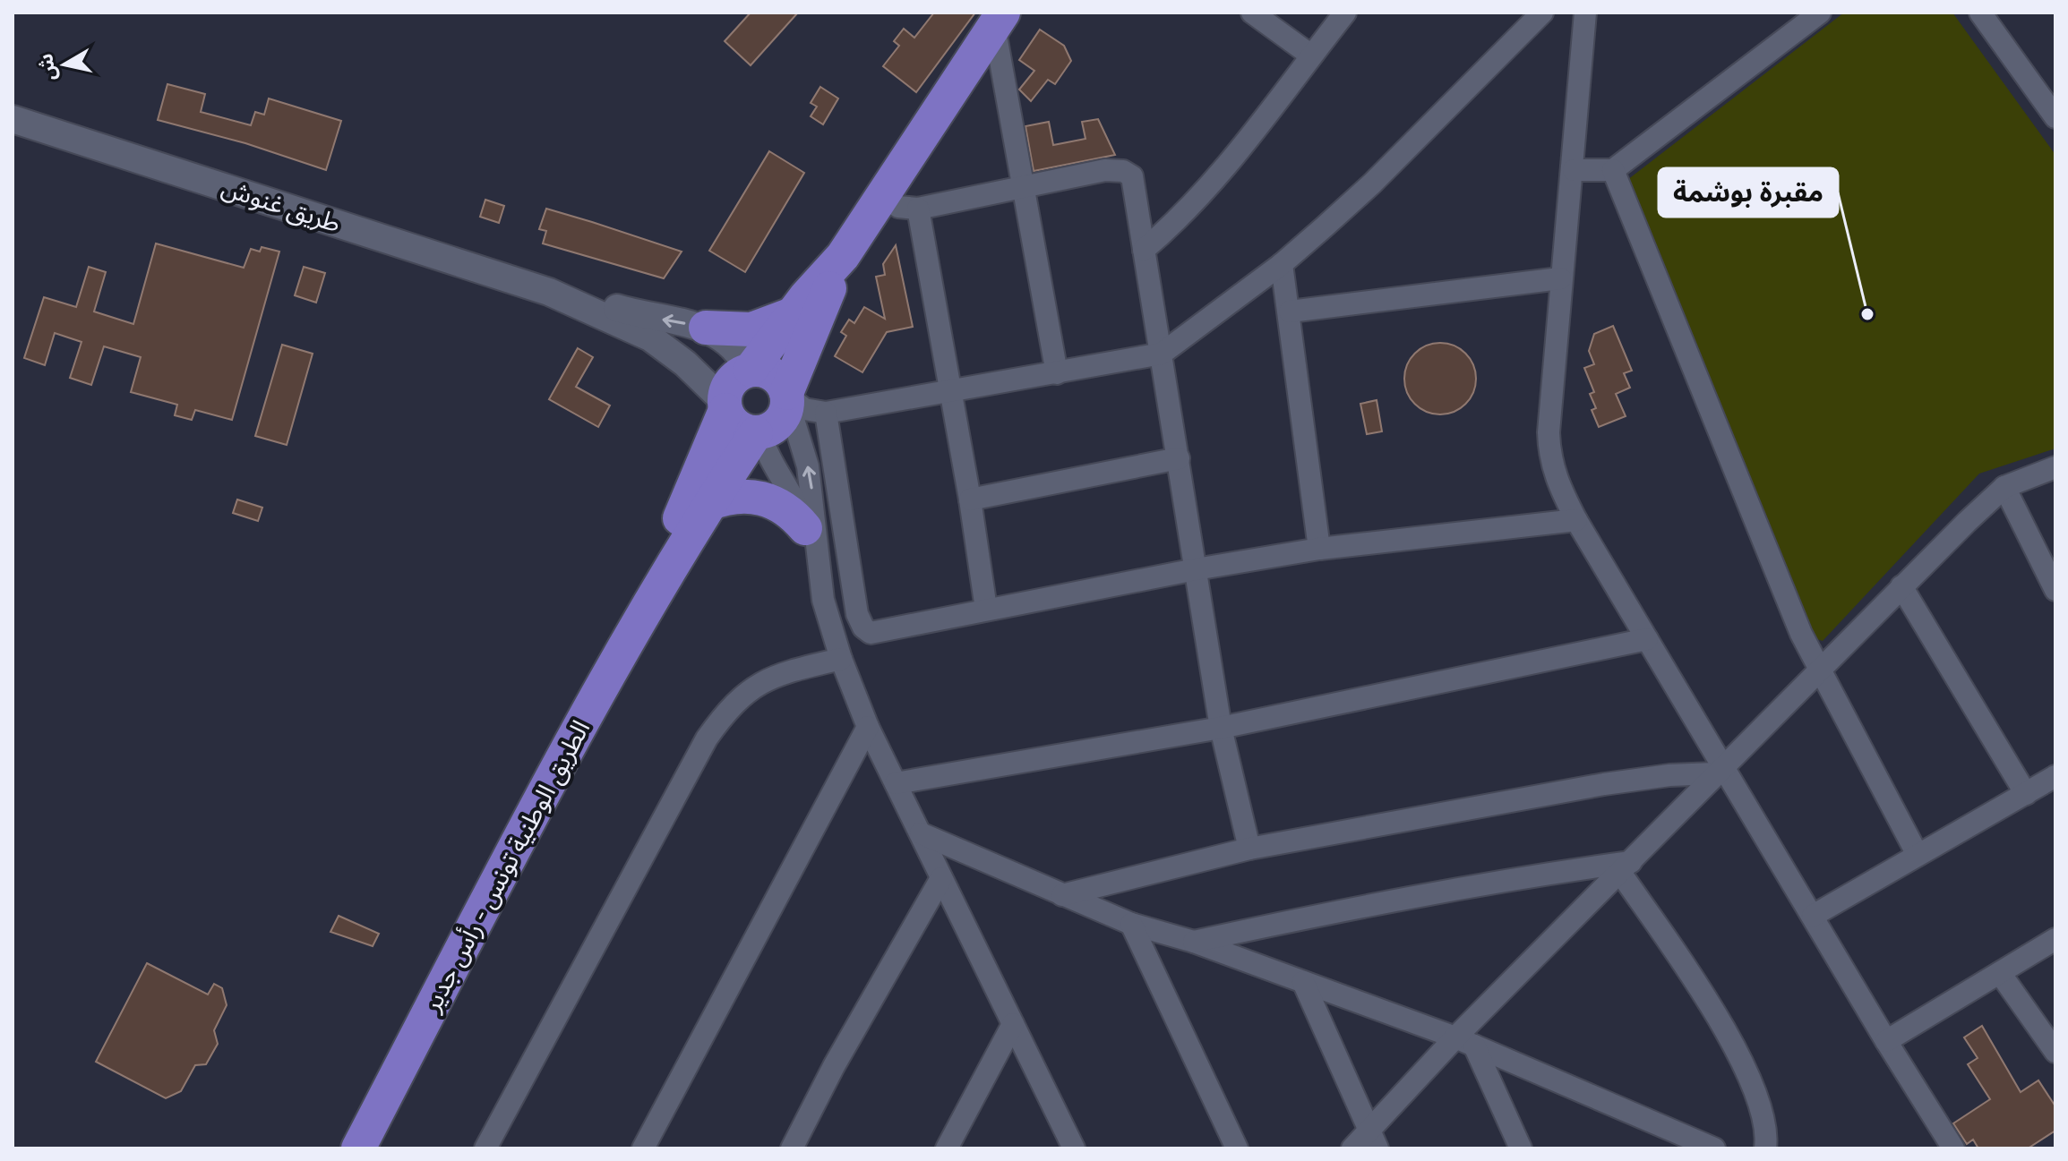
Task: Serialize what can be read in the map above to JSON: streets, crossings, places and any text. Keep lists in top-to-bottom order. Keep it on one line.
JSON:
{"streets":{"main road":["الطريق الوطنية تونس - رأس جدير"],"street":["طريق غنوش"]},"places":["مقبرة بوشمة"],"north":"left"}
